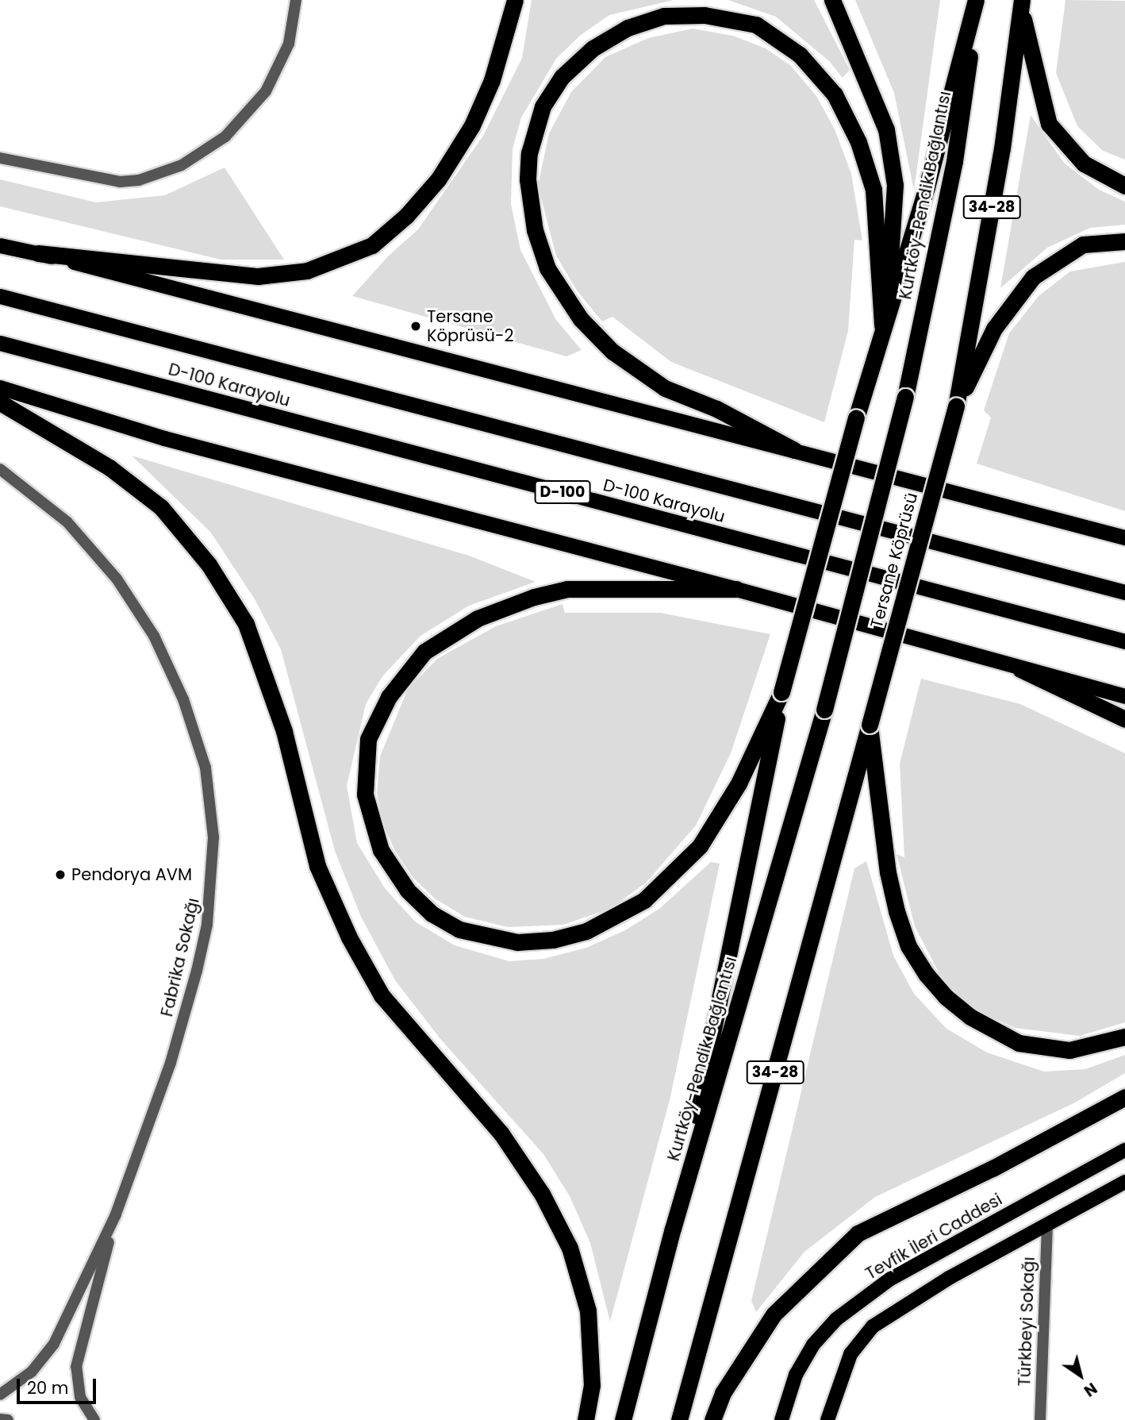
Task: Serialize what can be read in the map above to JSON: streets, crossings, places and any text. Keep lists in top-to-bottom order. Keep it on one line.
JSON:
{"streets":{"highway":["Kurtköy-Pendik Bağlantısı","34-28","D-100 Karayolu","D-100","Tersane Köprüsü"],"main road":["Tevfik İleri Caddesi"],"street":["Fabrika Sokağı","Türkbeyi Sokağı"]},"crossings":[["Kurtköy-Pendik Bağlantısı","Tersane Köprüsü"],["34-28","Tersane Köprüsü"]],"places":["Tersane Köprüsü-2","Pendorya AVM"],"scale_bar":"20 m","north":"bottom right"}
